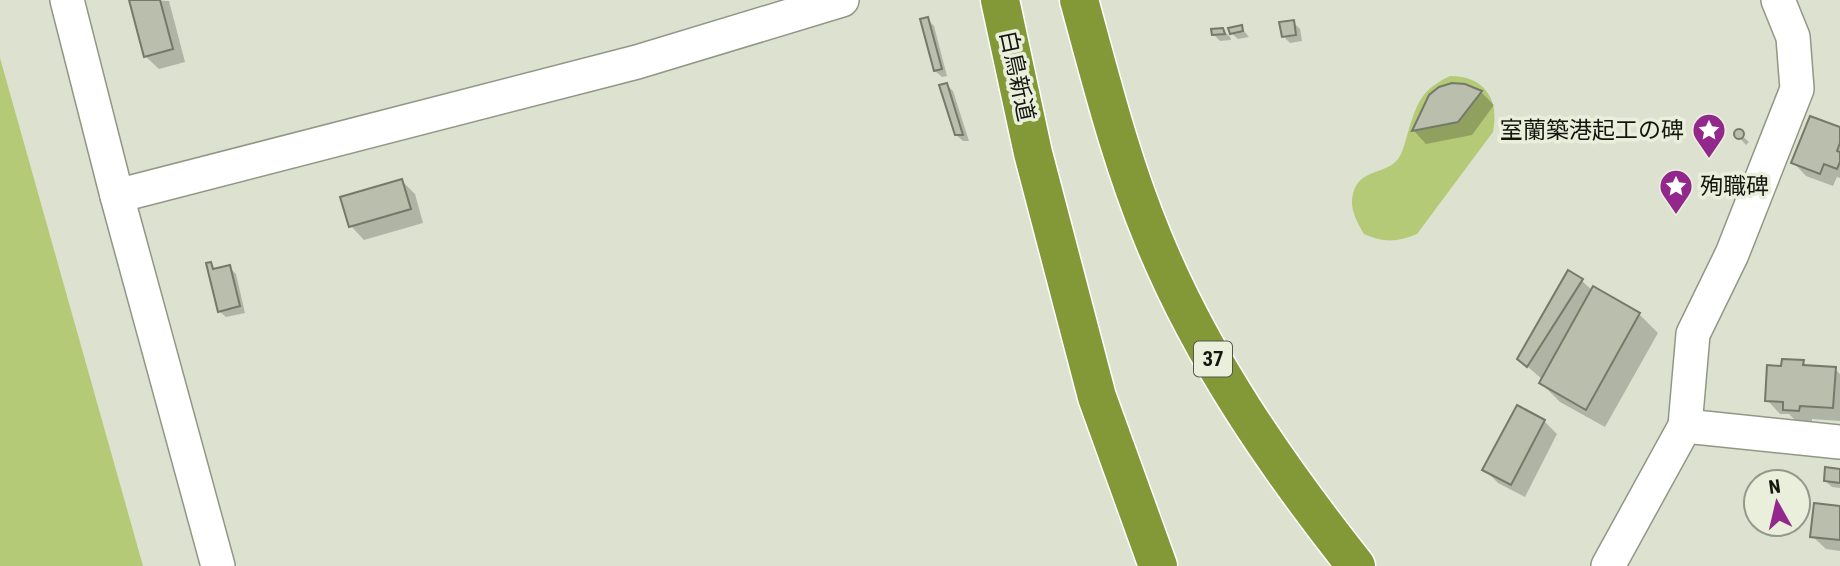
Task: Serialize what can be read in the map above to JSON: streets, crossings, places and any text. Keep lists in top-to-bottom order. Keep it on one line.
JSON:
{"streets":{"highway":["白鳥新道","37"]},"places":{"place":["室蘭築港起工の碑","殉職碑"]},"north":"top"}
